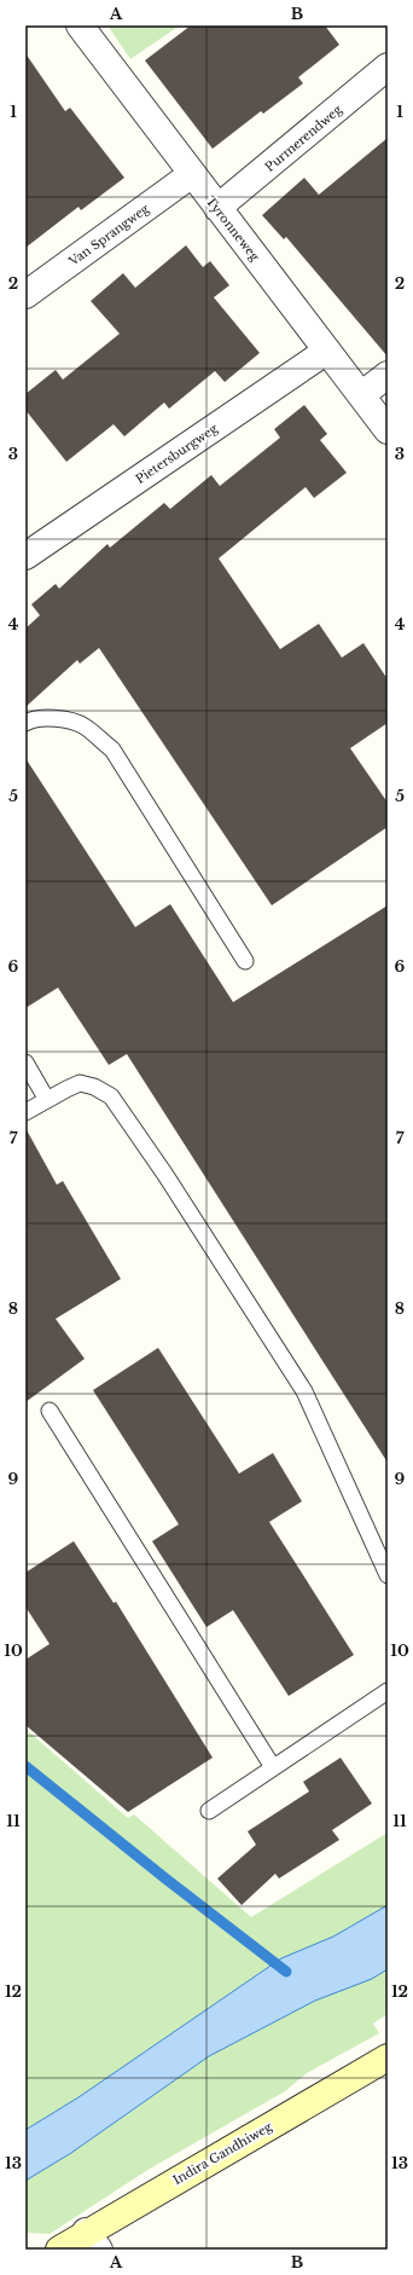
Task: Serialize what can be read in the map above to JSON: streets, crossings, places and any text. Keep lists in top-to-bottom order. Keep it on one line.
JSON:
{"streets":{"main road":["Indira Gandhiweg"],"street":["Purmerendweg","Tyronneweg","Van Sprangweg","Pietersburgweg"]},"crossings":[["Purmerendweg","Tyronneweg"],["Tyronneweg","Van Sprangweg"],["Tyronneweg","Pietersburgweg"]],"grid":{"columns":["A","B"],"rows":["1","2","3","4","5","6","7","8","9","10","11","12","13"]}}
